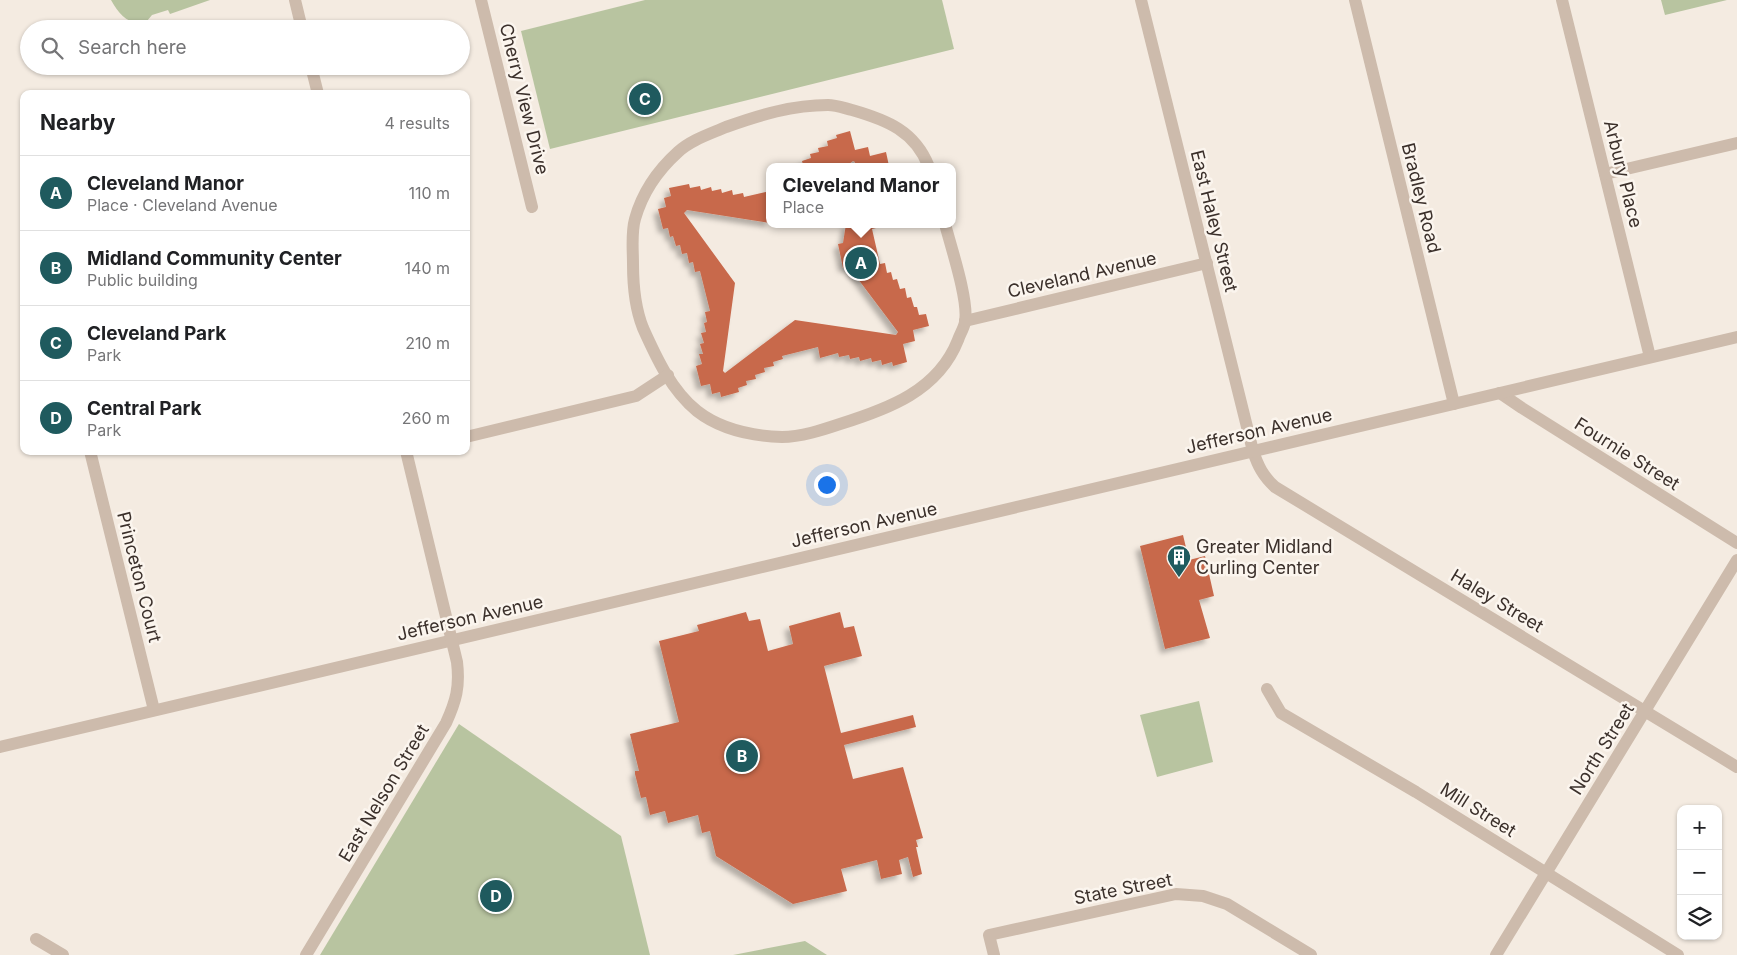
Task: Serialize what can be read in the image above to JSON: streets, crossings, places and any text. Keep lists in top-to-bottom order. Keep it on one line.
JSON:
{"streets":{"street":["Cherry View Drive","Arbury Place","Bradley Road","East Haley Street","Cleveland Avenue","Jefferson Avenue","Fournie Street","Princeton Court","Haley Street","North Street","East Nelson Street","Mill Street","State Street"]},"crossings":[["Arbury Place","Jefferson Avenue"],["Bradley Road","Jefferson Avenue"],["East Haley Street","Cleveland Avenue"],["East Haley Street","Jefferson Avenue"],["East Haley Street","Haley Street"],["Jefferson Avenue","Fournie Street"],["Jefferson Avenue","Princeton Court"],["Jefferson Avenue","Haley Street"],["Jefferson Avenue","East Nelson Street"],["Haley Street","North Street"],["North Street","Mill Street"]],"places":{"building":["Greater Midland Curling Center"]},"page":{"search":"Search here","pins":["C","A","B","D"],"heading":["Nearby","4 results"],"list":[{"mark":"A","name":"Cleveland Manor","note":"Place · Cleveland Avenue","value":"110 m"},{"mark":"B","name":"Midland Community Center","note":"Public building","value":"140 m"},{"mark":"C","name":"Cleveland Park","note":"Park","value":"210 m"},{"mark":"D","name":"Central Park","note":"Park","value":"260 m"}],"popup":["Cleveland Manor","Place"],"map_buttons":["+","−"]}}
